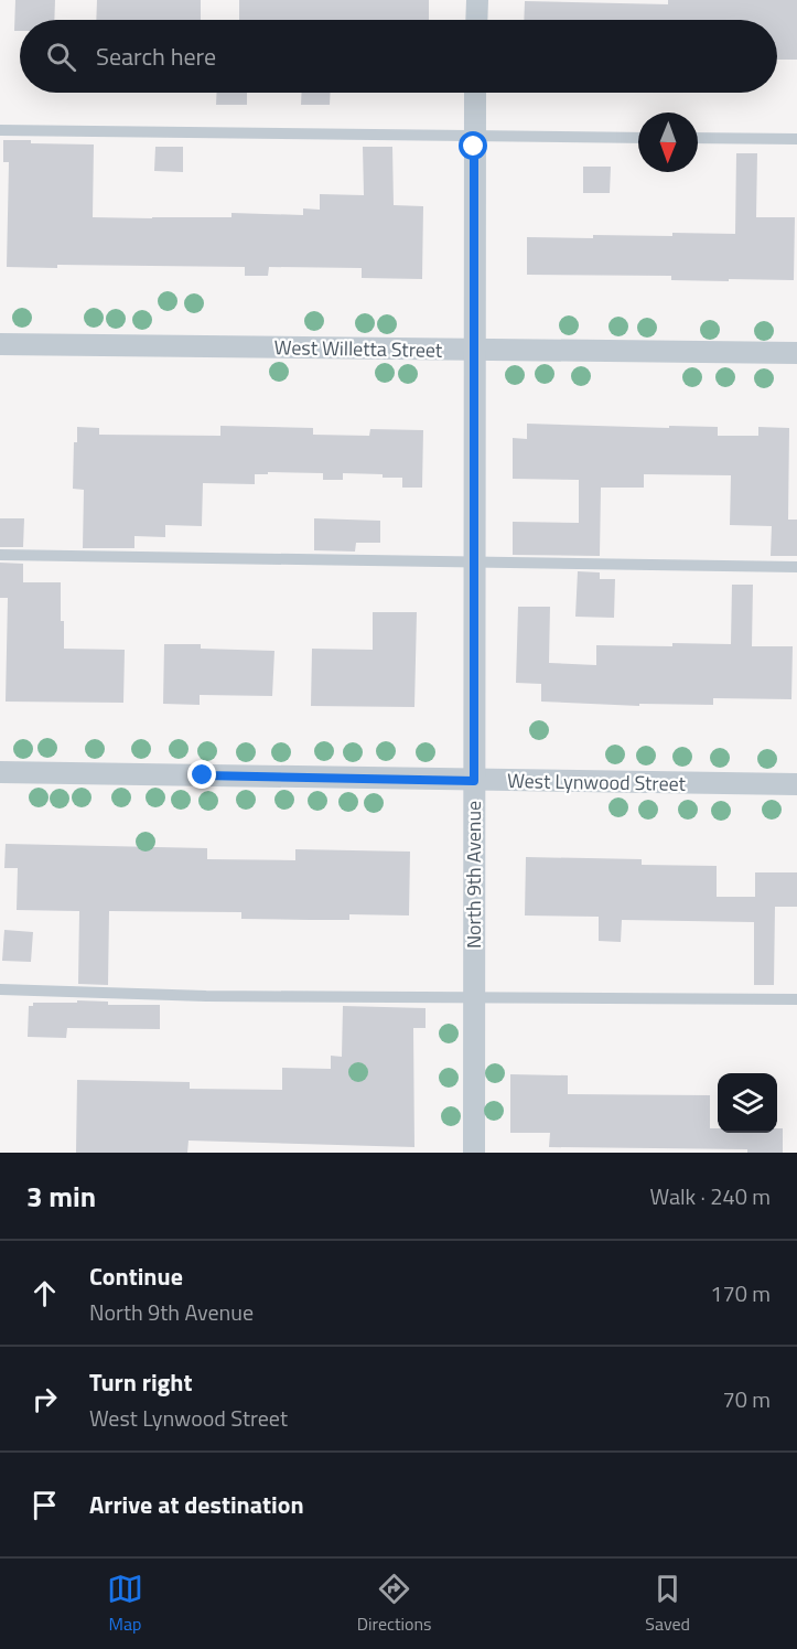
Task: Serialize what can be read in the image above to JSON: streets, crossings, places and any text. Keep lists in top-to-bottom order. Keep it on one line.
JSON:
{"streets":{"street":["West Willetta Street","West Lynwood Street","North 9th Avenue"]},"crossings":[["West Willetta Street","North 9th Avenue"],["West Lynwood Street","North 9th Avenue"]],"north":"bottom","page":{"search":"Search here","heading":["3 min","Walk · 240 m"],"list":[["Continue","North 9th Avenue","170 m"],["Turn right","West Lynwood Street","70 m"],"Arrive at destination"],"nav":["Map","Directions","Saved"]}}
